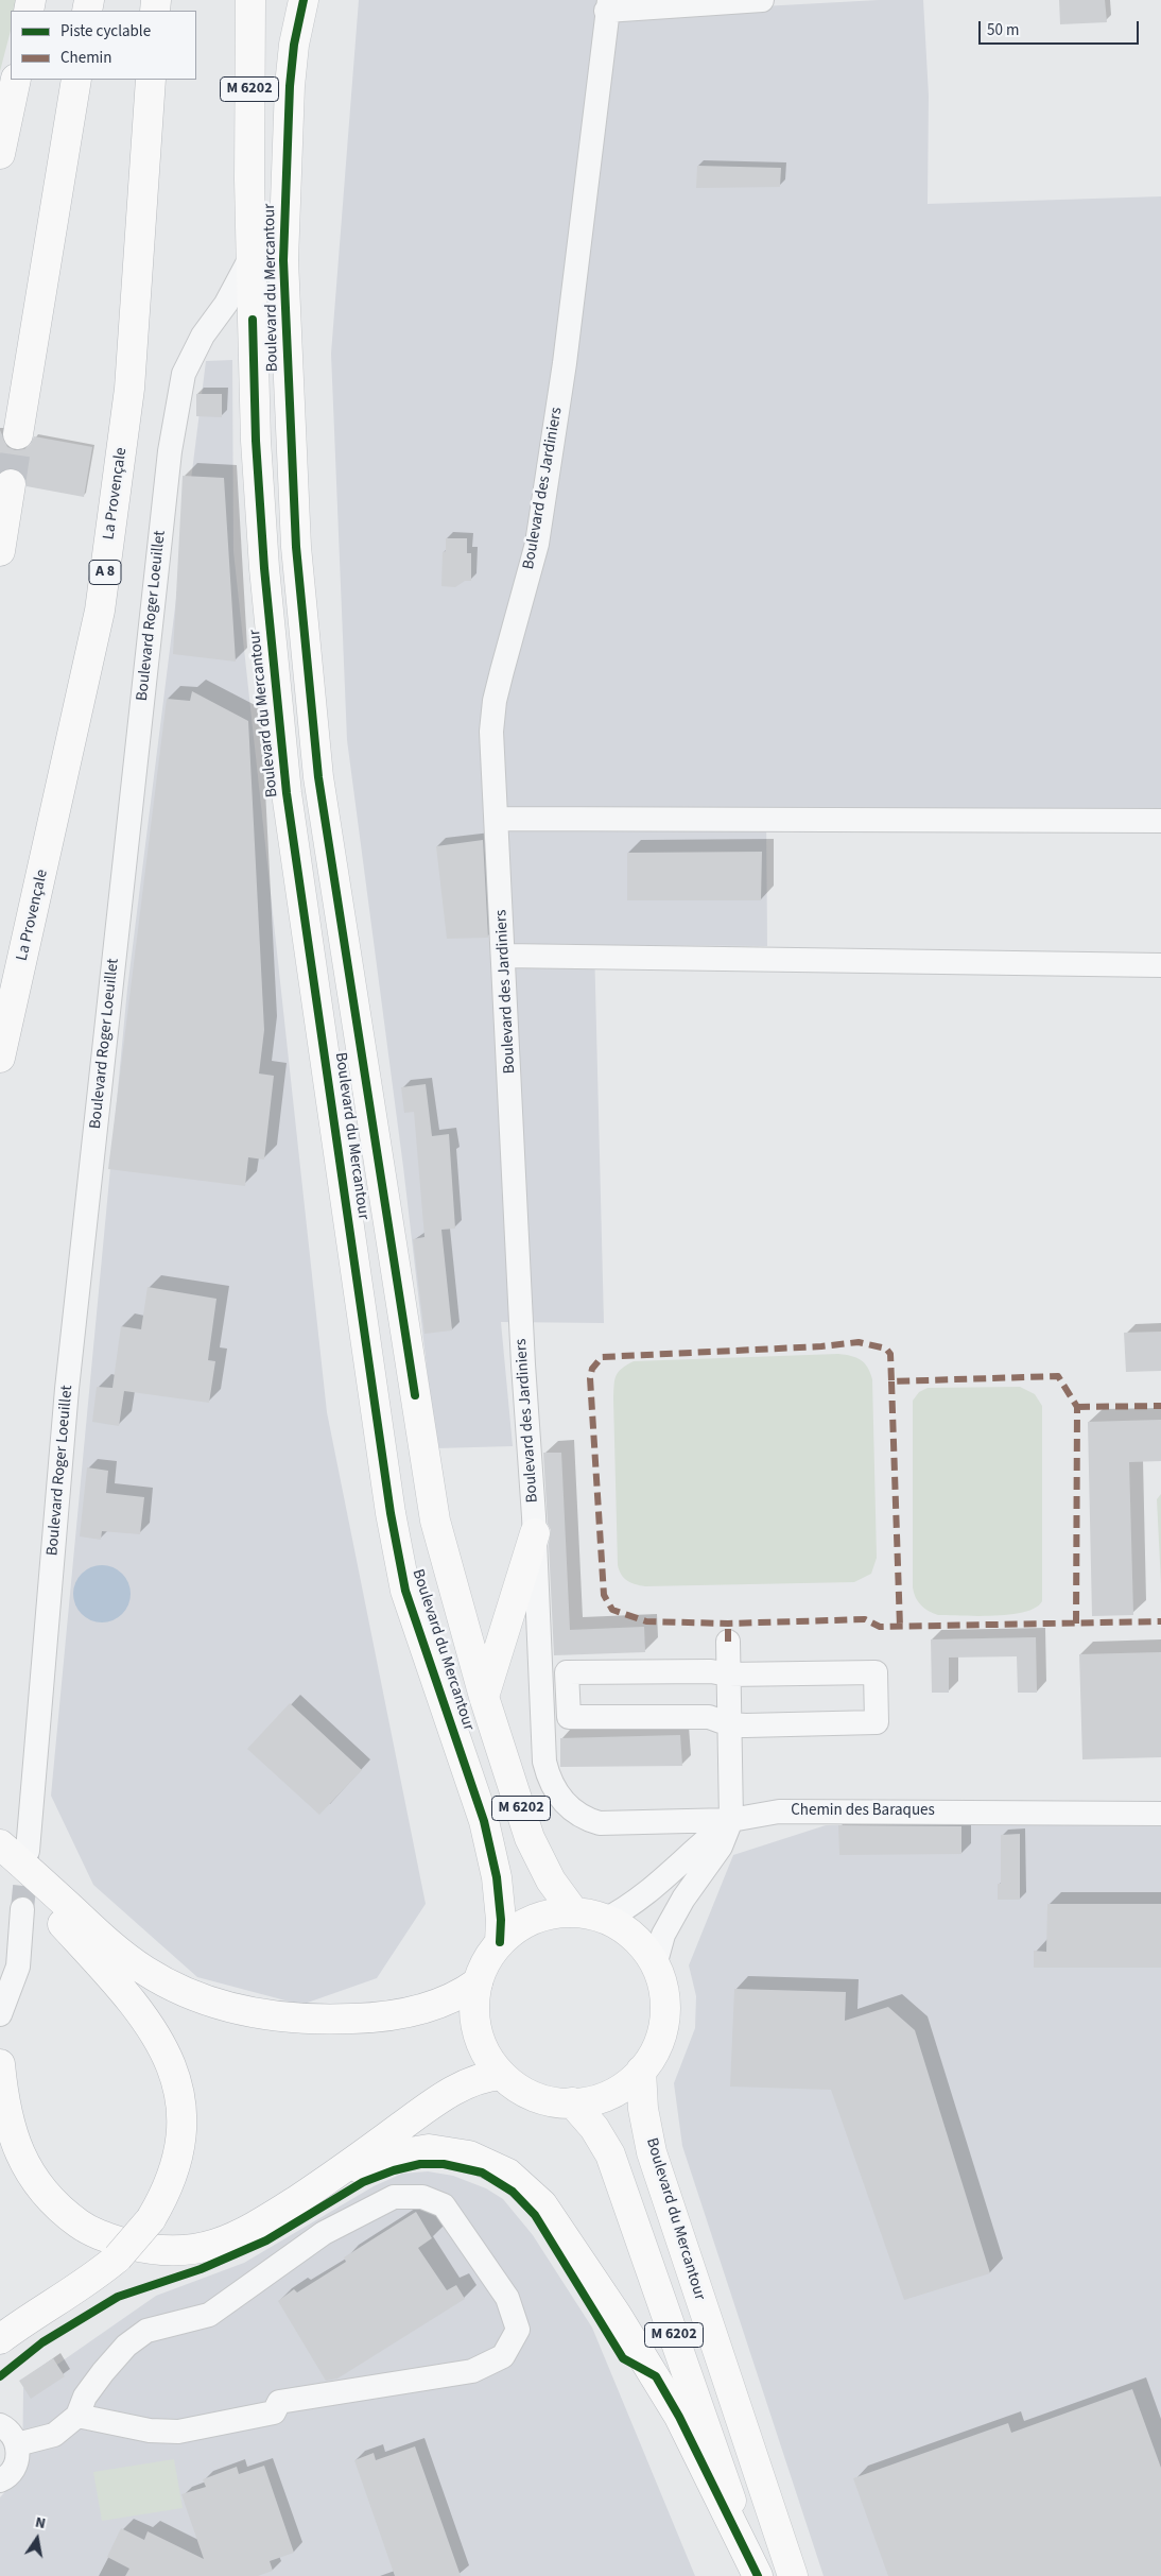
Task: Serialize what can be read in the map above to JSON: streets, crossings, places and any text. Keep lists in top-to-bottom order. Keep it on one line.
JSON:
{"streets":{"main road":["M 6202","Boulevard du Mercantour","La Provençale","A 8"],"street":["Boulevard des Jardiniers","Boulevard Roger Loeuillet","Chemin des Baraques"]},"crossings":[["Boulevard du Mercantour","Boulevard Roger Loeuillet"],["Boulevard des Jardiniers","Chemin des Baraques"]],"legend":["Piste cyclable","Chemin"],"scale_bar":"50 m","north":"top"}
